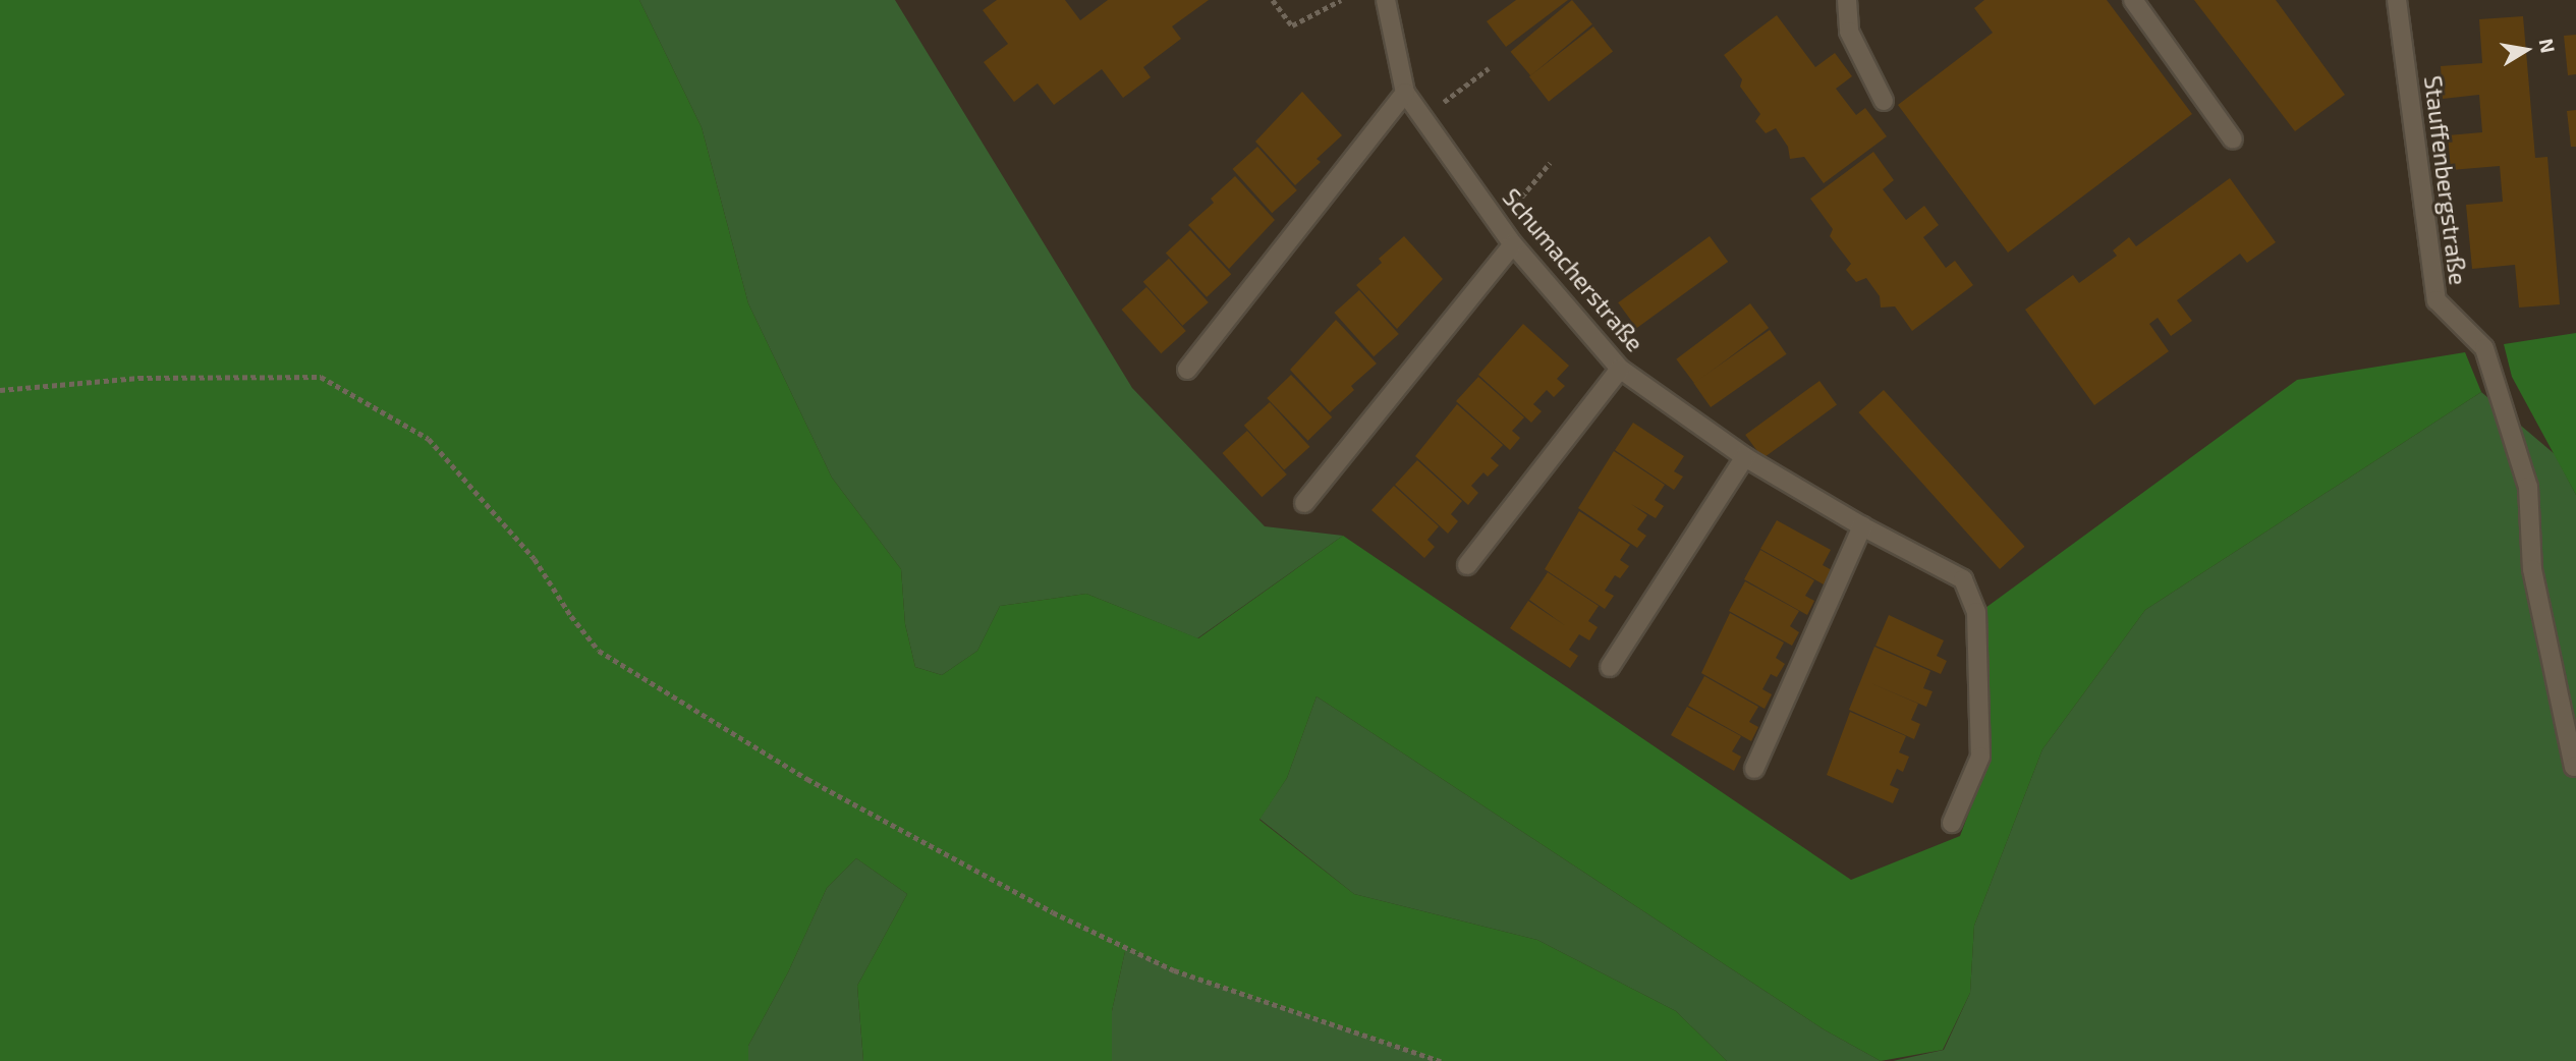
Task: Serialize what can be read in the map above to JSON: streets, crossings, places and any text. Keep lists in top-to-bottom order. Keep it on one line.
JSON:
{"streets":{"street":["Stauffenbergstraße","Schumacherstraße"]},"north":"right"}
